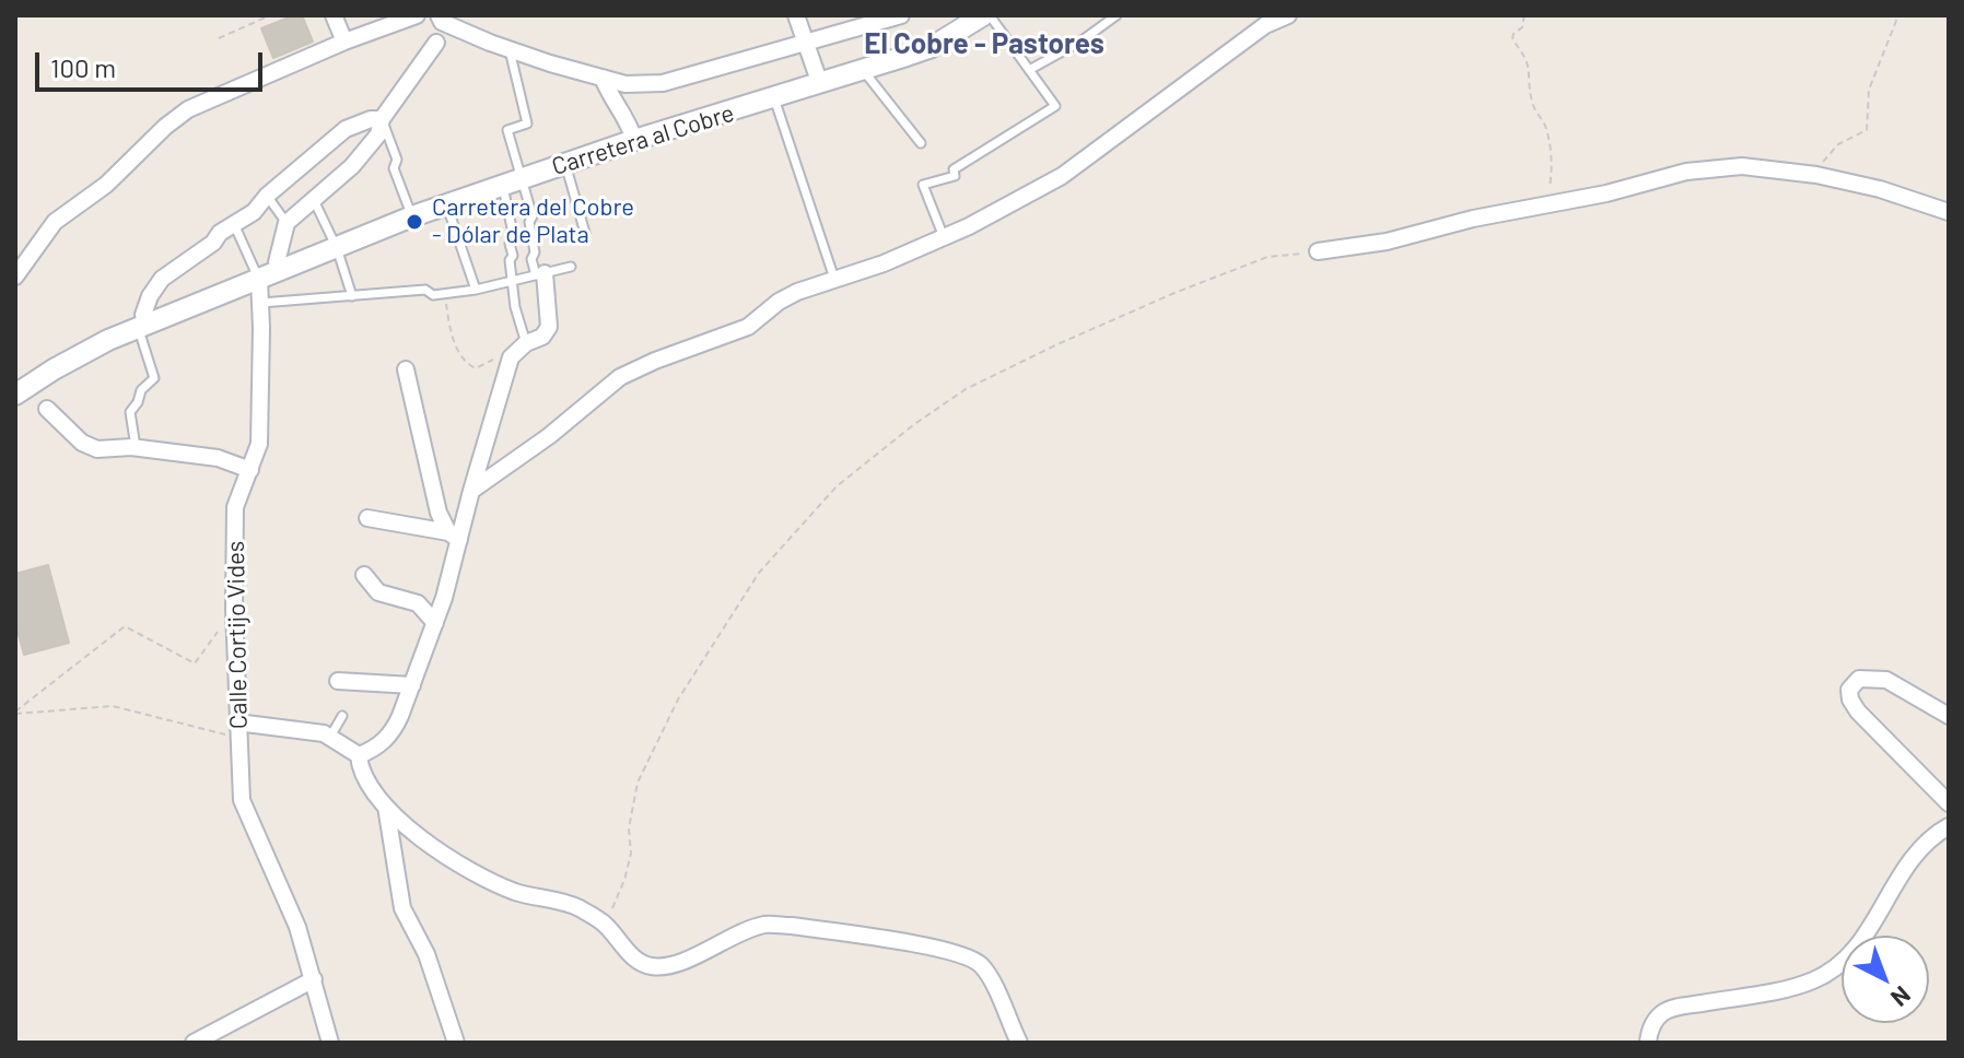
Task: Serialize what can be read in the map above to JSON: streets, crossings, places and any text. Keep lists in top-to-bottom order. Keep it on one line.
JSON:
{"streets":{"street":["Carretera al Cobre","Calle Cortijo Vides"]},"crossings":[["Carretera al Cobre","Calle Cortijo Vides"]],"districts":["El Cobre - Pastores"],"places":["Carretera del Cobre - Dólar de Plata"],"scale_bar":"100 m","north":"bottom right"}
